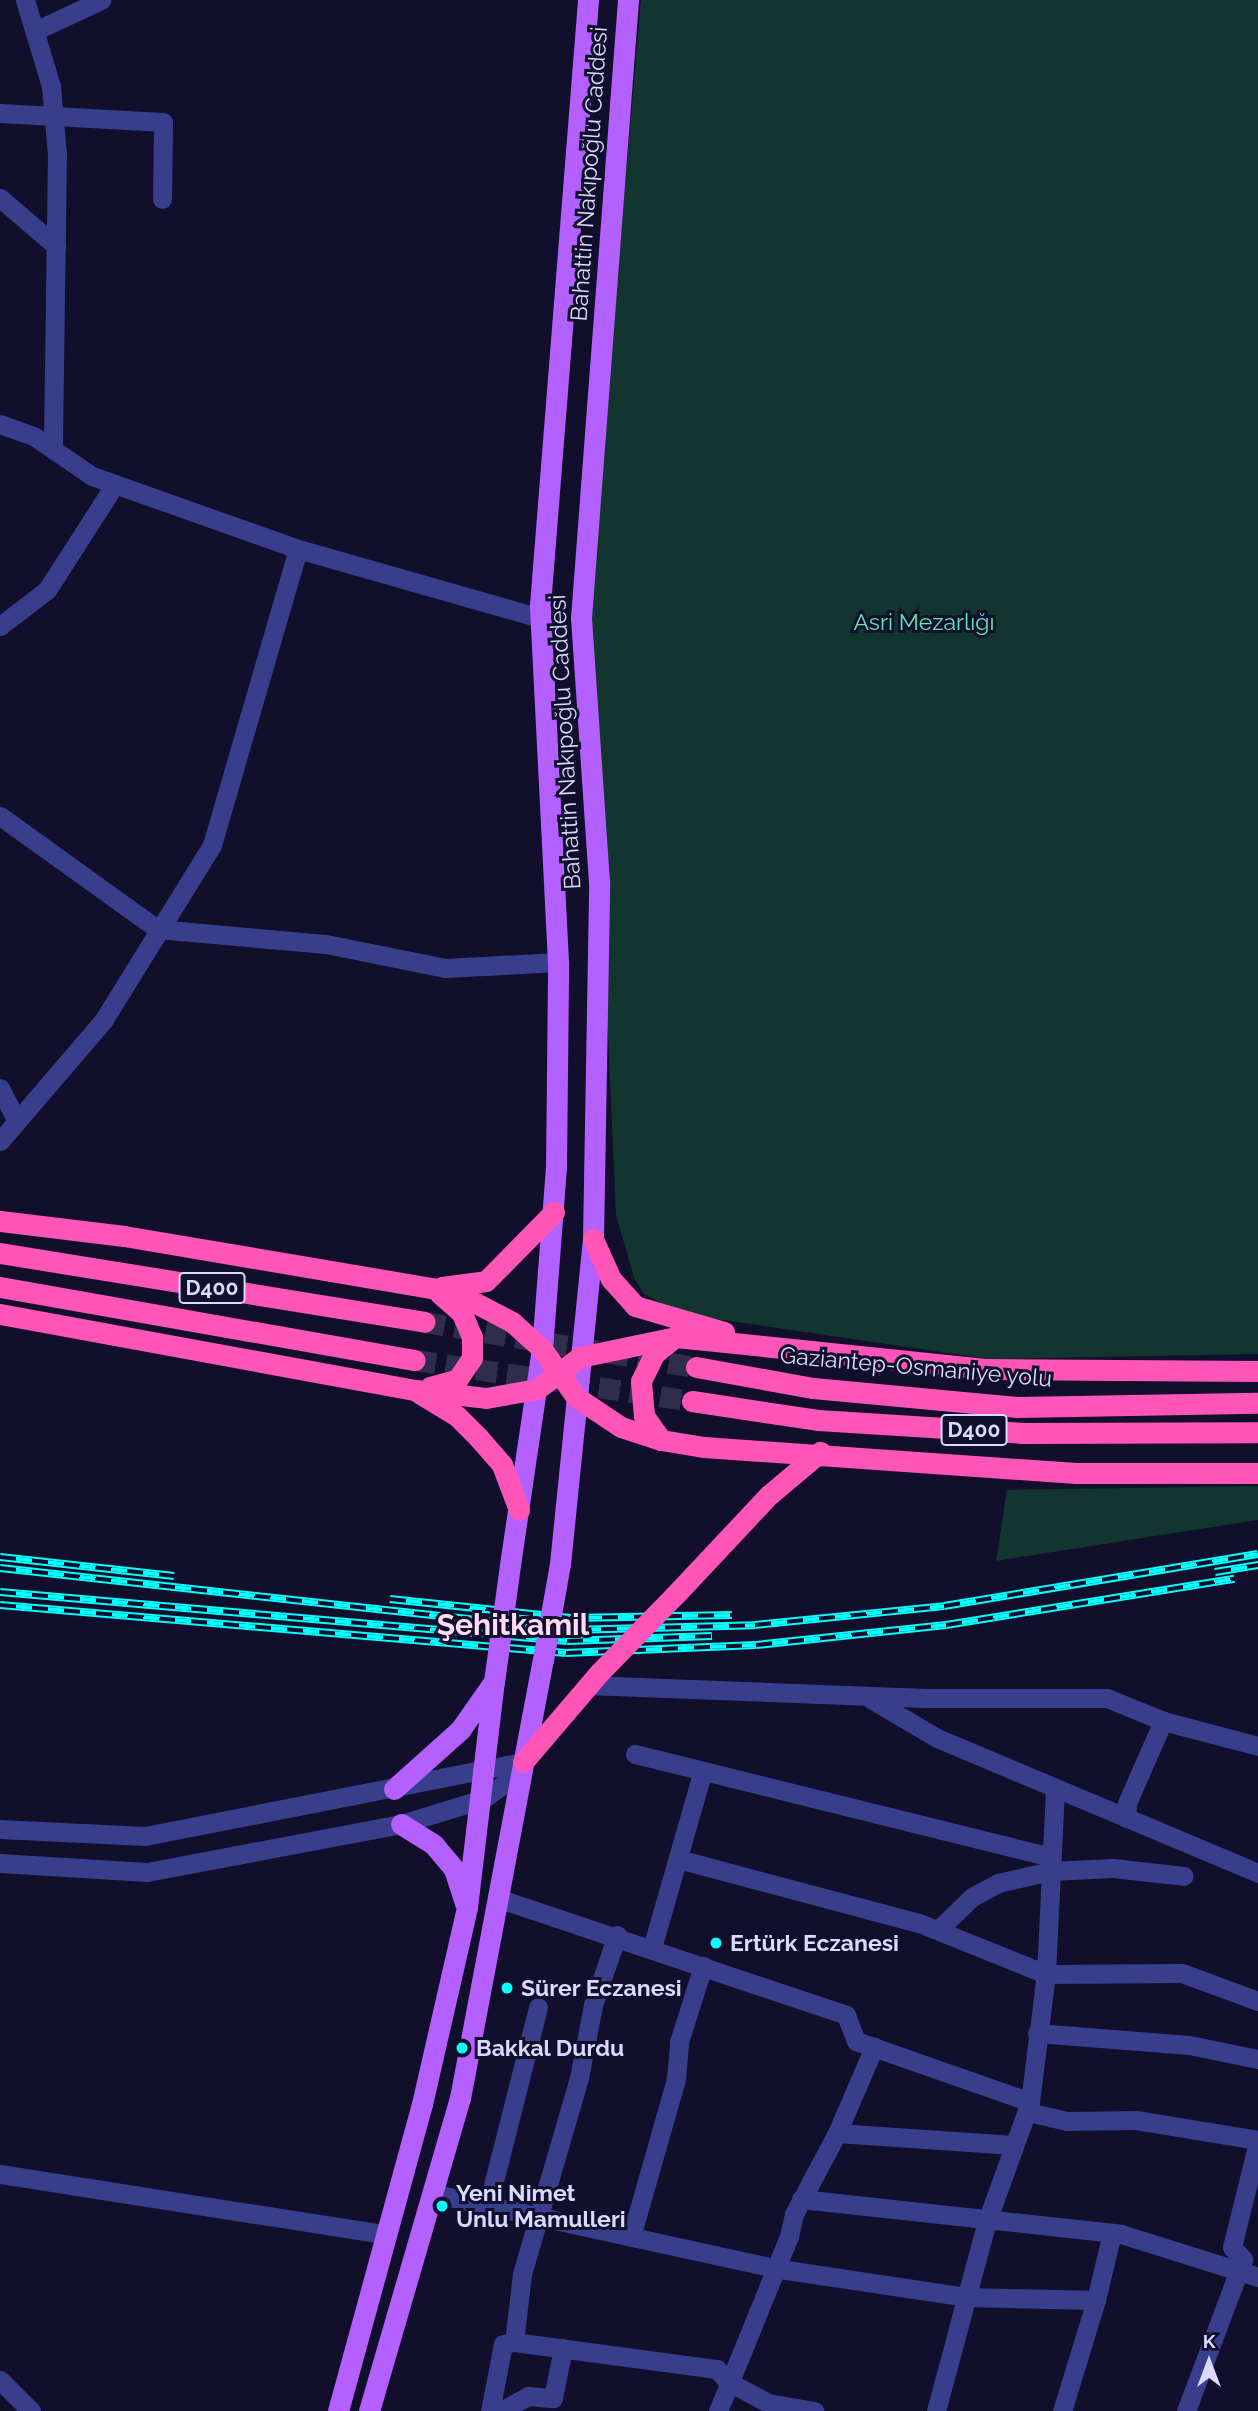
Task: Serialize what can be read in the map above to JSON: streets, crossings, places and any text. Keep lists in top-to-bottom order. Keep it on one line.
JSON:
{"streets":{"highway":["D400","Gaziantep-Osmaniye yolu"],"main road":["Bahattin Nakıpoğlu Caddesi"]},"districts":["Şehitkamil"],"parks":["Asri Mezarlığı"],"places":["Ertürk Eczanesi","Sürer Eczanesi","Bakkal Durdu","Yeni Nimet Unlu Mamulleri"],"north":"top"}
